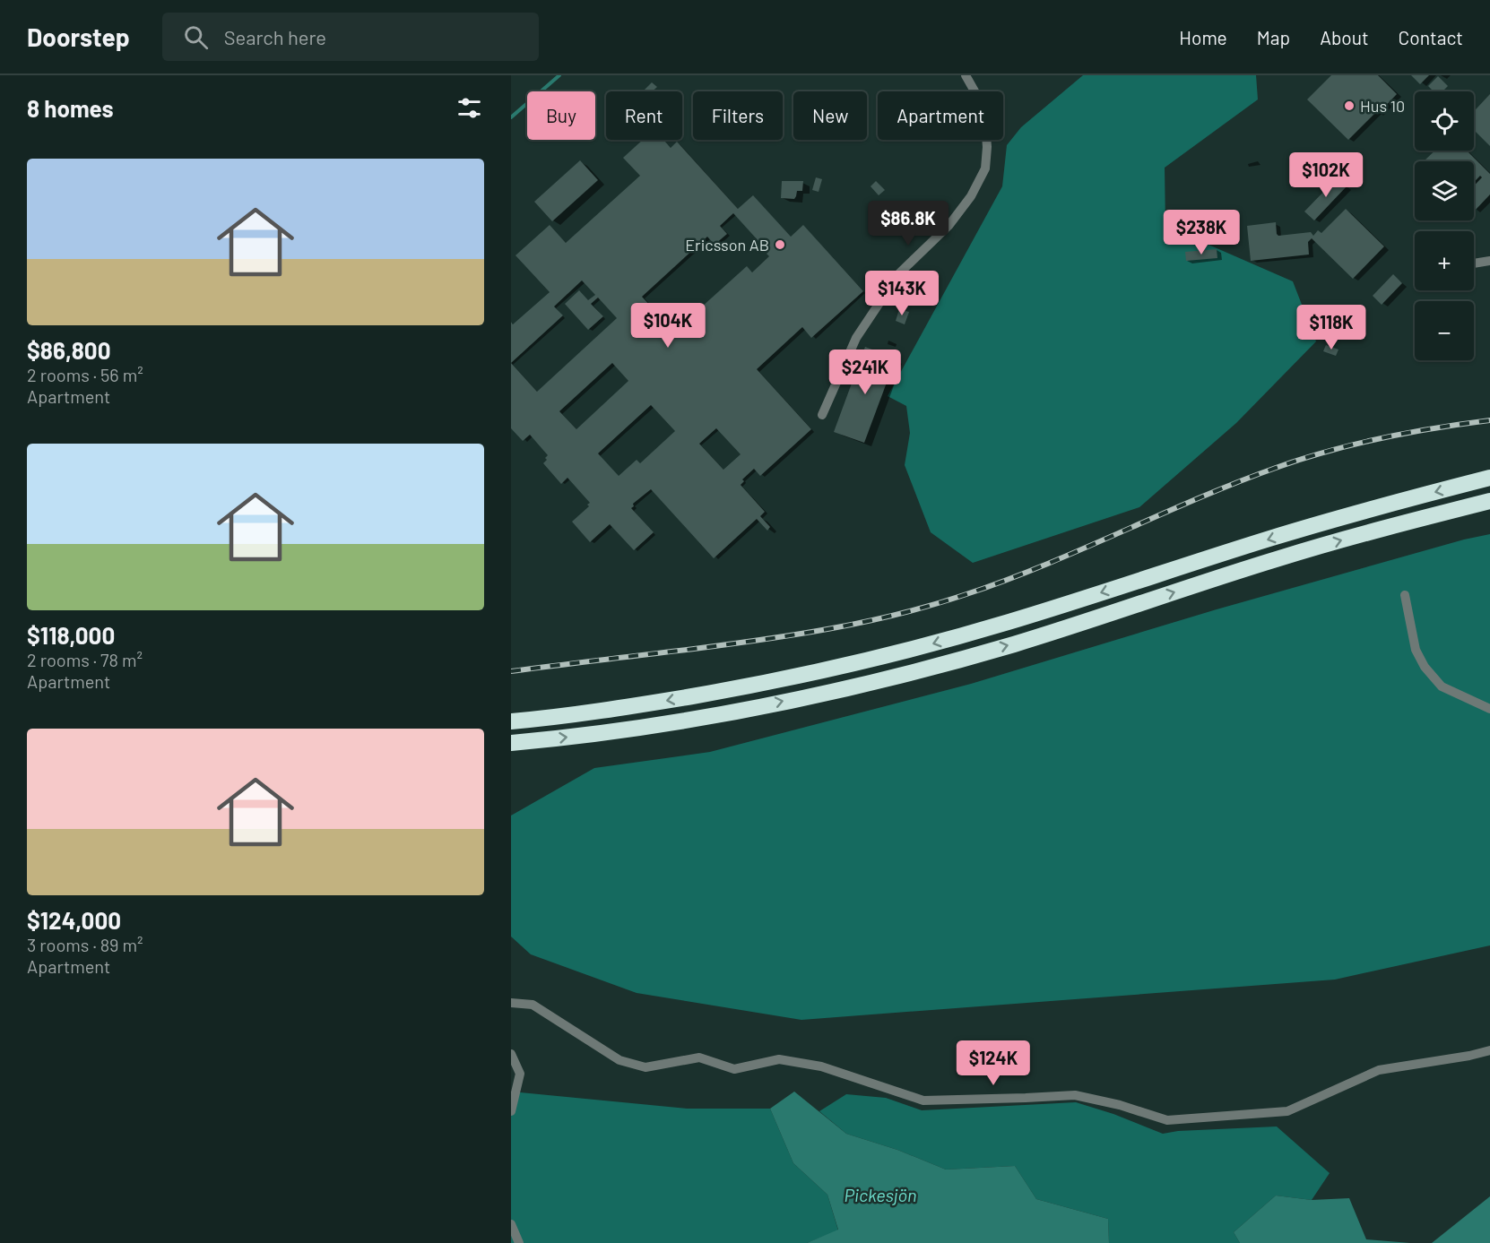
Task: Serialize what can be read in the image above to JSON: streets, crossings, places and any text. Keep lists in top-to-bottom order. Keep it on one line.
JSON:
{"water":["Pickesjön"],"places":["Hus 10","Ericsson AB"],"page":{"header":"Doorstep","search":"Search here","nav":["Home","Map","About","Contact"],"heading":"8 homes","map_buttons":["+","−"],"chip":["Buy","Rent","Filters","New","Apartment"],"list":[{"name":"$86,800","note":"2 rooms · 56 m² · Apartment"},{"name":"$118,000","note":"2 rooms · 78 m² · Apartment"},{"name":"$124,000","note":"3 rooms · 89 m² · Apartment"}],"price":["$102K","$86.8K","$238K","$143K","$104K","$118K","$241K","$124K"]}}
